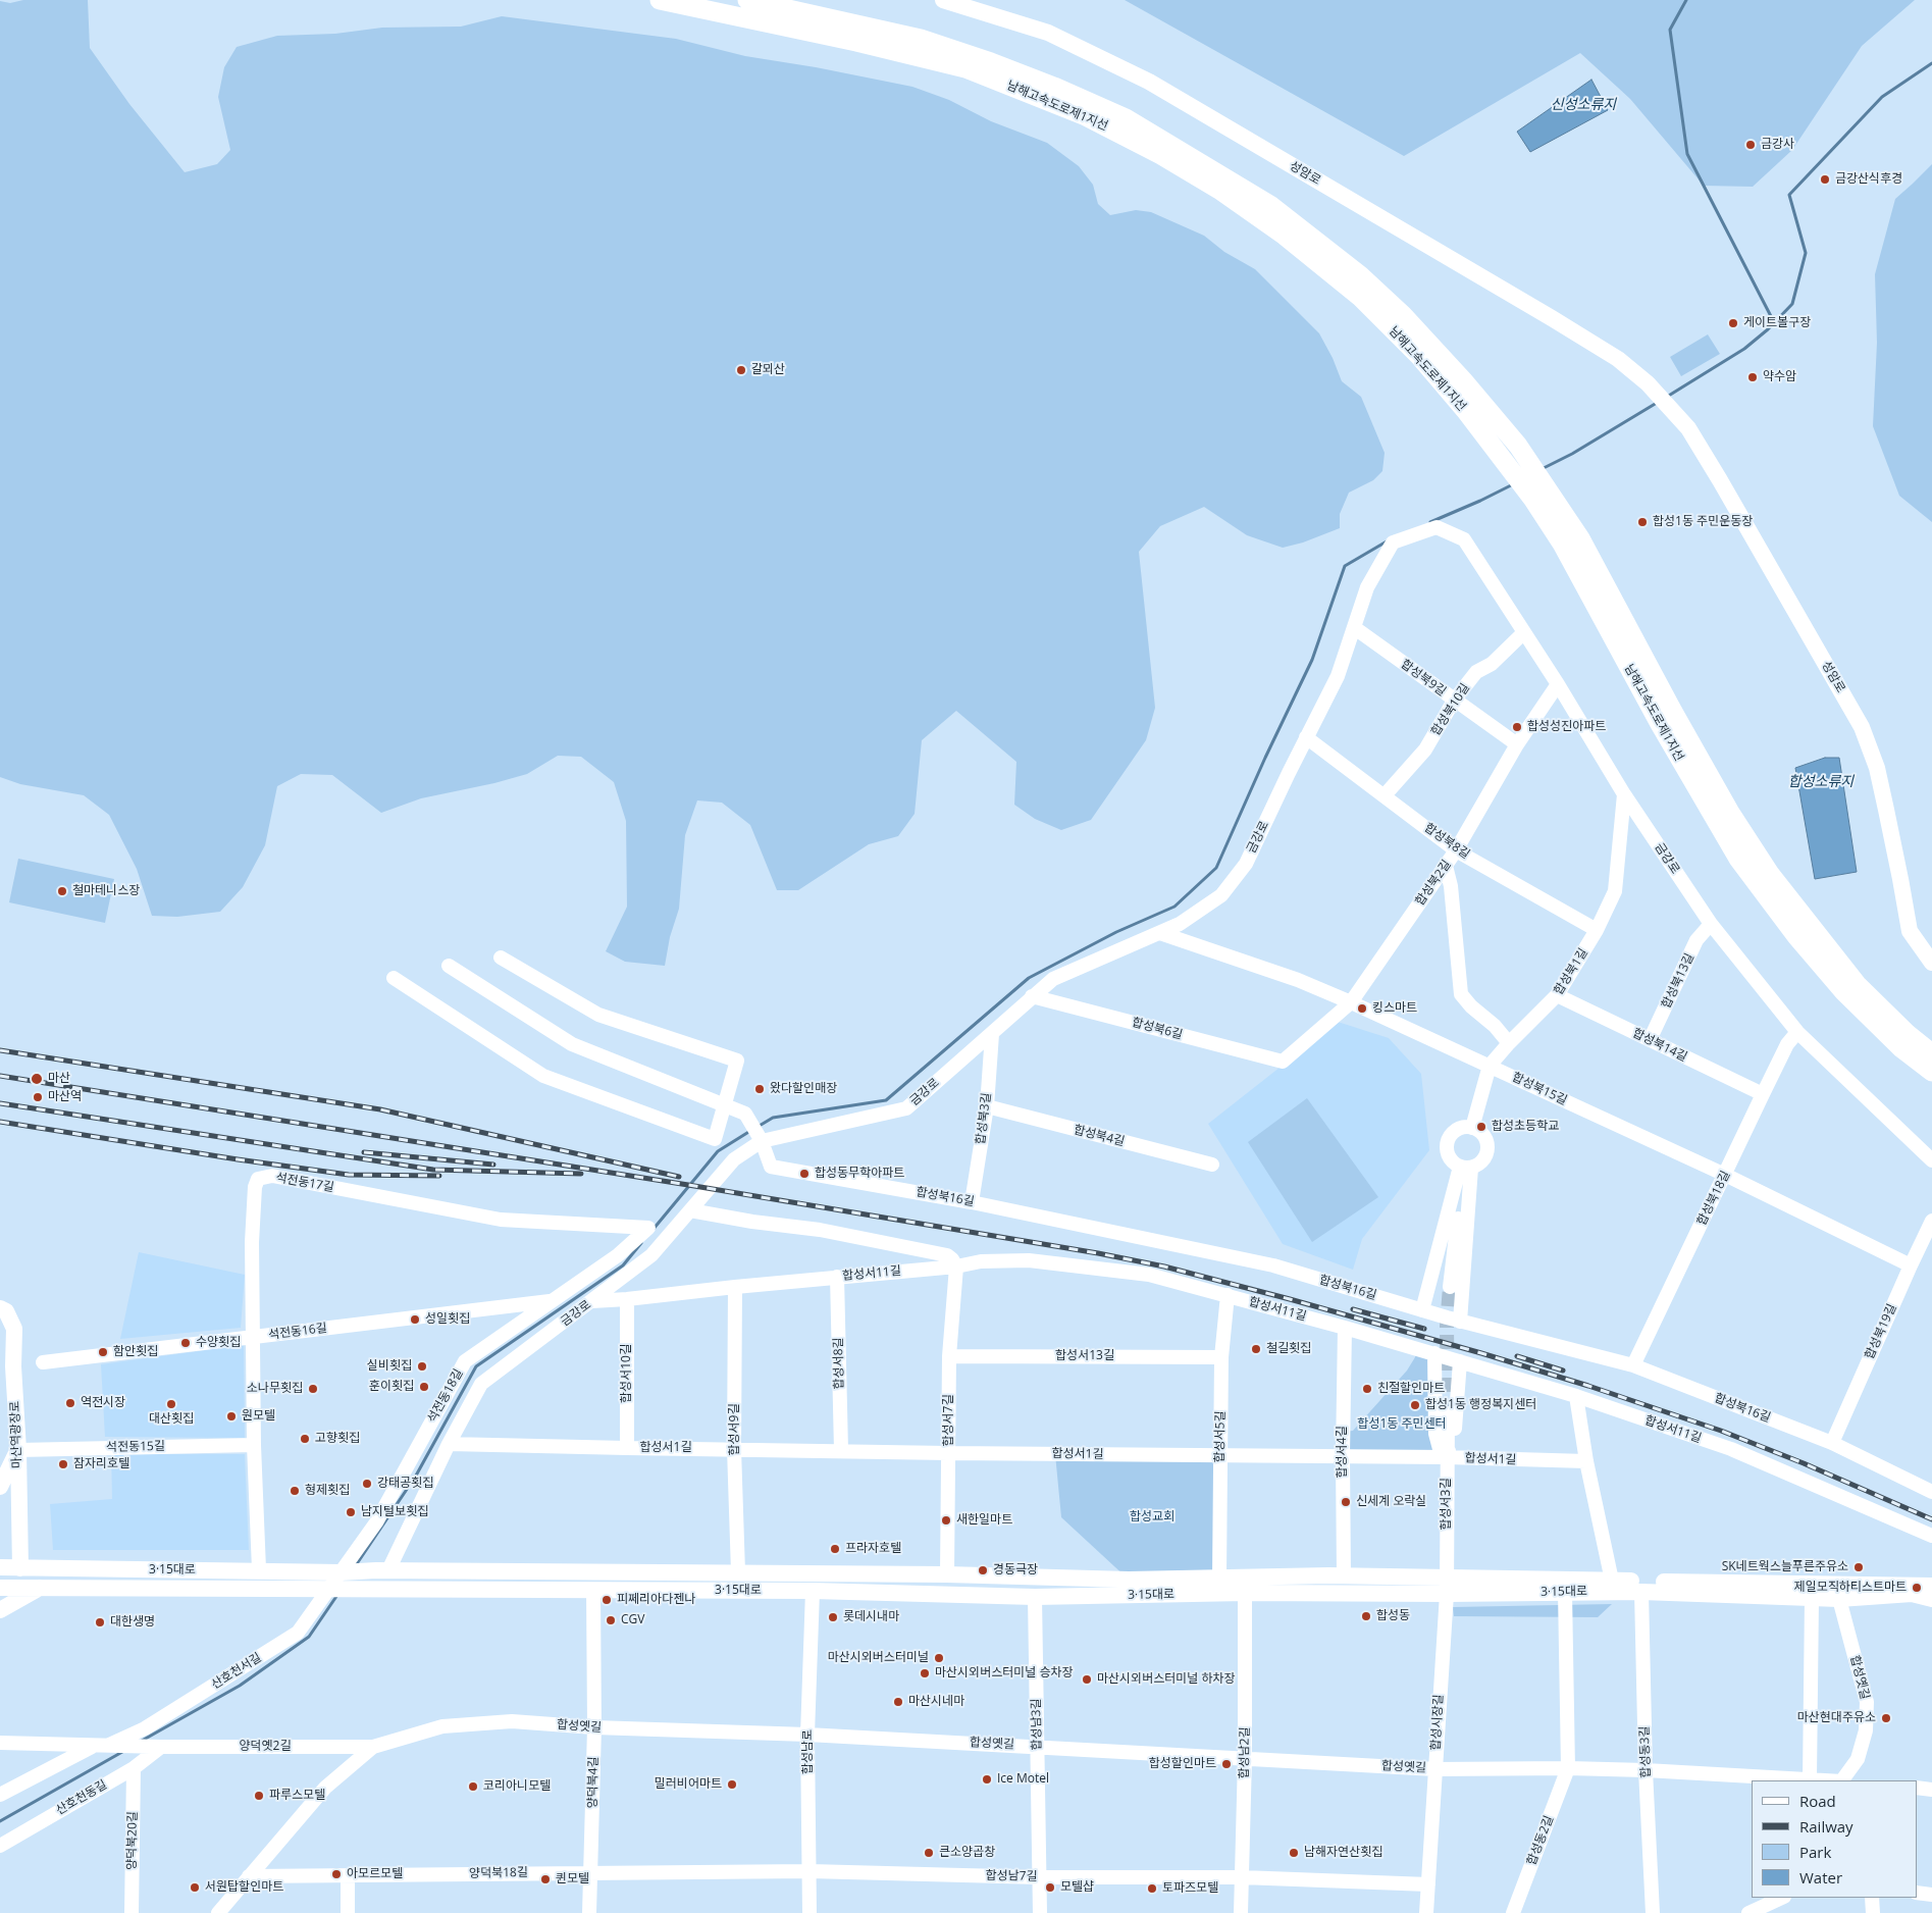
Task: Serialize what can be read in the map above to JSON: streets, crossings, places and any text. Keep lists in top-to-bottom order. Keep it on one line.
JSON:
{"streets":{"highway":["남해고속도로제1지선"],"main road":["성암로","마산역광장로","3·15대로"],"street":["합성북9길","합성북10길","금강로","합성북8길","합성북2길","합성북1길","합성북13길","합성북6길","합성북14길","합성북15길","합성북3길","합성북4길","석전동17길","합성북16길","합성북18길","합성서11길","석전동16길","합성북19길","합성서13길","합성서8길","합성서10길","석전동18길","합성서7길","합성서9길","합성서5길","석전동15길","합성서1길","합성서4길","합성서3길","산호천서길","합성옛길","합성시장길","합성남3길","양덕옛2길","합성남로","합성동3길","합성남2길","양덕북4길","산호천동길","양덕북20길","합성동2길","양덕북18길","합성남7길"]},"crossings":[["합성북9길","합성북10길"],["합성북9길","금강로"],["합성북9길","합성북2길"],["합성북10길","금강로"],["합성북10길","합성북8길"],["금강로","합성북8길"],["금강로","합성북2길"],["금강로","합성북1길"],["금강로","합성북13길"],["금강로","합성북6길"],["금강로","합성북15길"],["금강로","합성북3길"],["금강로","합성북16길"],["금강로","합성북18길"],["금강로","합성서11길"],["금강로","합성서1길"],["금강로","3·15대로"],["합성북8길","합성북2길"],["합성북8길","합성북1길"],["합성북2길","합성북6길"],["합성북2길","합성북15길"],["합성북1길","합성북14길"],["합성북1길","합성북15길"],["합성북13길","합성북14길"],["합성북14길","합성북18길"],["합성북15길","합성북18길"],["합성북15길","합성북19길"],["합성북3길","합성북4길"],["합성북3길","합성북16길"],["석전동17길","석전동16길"],["석전동17길","석전동18길"],["석전동17길","석전동15길"],["석전동17길","3·15대로"],["합성북16길","합성북18길"],["합성북16길","합성북19길"],["합성서11길","합성서8길"],["합성서11길","합성서10길"],["합성서11길","합성서7길"],["합성서11길","합성서9길"],["합성서11길","합성서5길"],["합성서11길","합성서4길"],["석전동16길","석전동18길"],["합성서13길","합성서7길"],["합성서13길","합성서5길"],["합성서8길","합성서1길"],["합성서10길","합성서1길"],["석전동18길","3·15대로"],["석전동18길","산호천서길"],["합성서7길","합성서1길"],["합성서7길","3·15대로"],["합성서9길","합성서1길"],["합성서9길","3·15대로"],["마산역광장로","석전동15길"],["마산역광장로","3·15대로"],["합성서5길","합성서1길"],["합성서5길","3·15대로"],["합성서1길","합성서4길"],["합성서1길","합성서3길"],["합성서4길","3·15대로"],["합성서3길","3·15대로"],["합성서3길","합성시장길"],["3·15대로","산호천서길"],["3·15대로","합성옛길"],["3·15대로","합성시장길"],["3·15대로","합성남3길"],["3·15대로","합성남로"],["3·15대로","합성동3길"],["3·15대로","합성남2길"],["3·15대로","양덕북4길"],["산호천서길","양덕옛2길"],["합성옛길","합성시장길"],["합성옛길","합성남3길"],["합성옛길","양덕옛2길"],["합성옛길","합성남로"],["합성옛길","합성동3길"],["합성옛길","합성남2길"],["합성옛길","양덕북4길"],["합성옛길","합성동2길"],["합성옛길","양덕북18길"],["합성시장길","합성남7길"],["합성남3길","합성남7길"],["양덕옛2길","산호천동길"],["합성남로","양덕북18길"],["합성남로","합성남7길"],["합성남2길","합성남7길"],["양덕북4길","양덕북18길"],["산호천동길","양덕북20길"],["양덕북18길","합성남7길"]],"water":["신성소류지","합성소류지"],"parks":["합성1동 주민센터","합성교회"],"places":["금강사","금강산식후경","게이트볼구장","갈뫼산","약수암","합성1동 주민운동장","합성성진아파트","철마테니스장","킹스마트","마산","왔다할인매장","마산역","합성초등학교","합성동무학아파트","성일횟집","수양횟집","철길횟집","함안횟집","실비횟집","훈이횟집","소나무횟집","친절할인마트","역전시장","대산횟집","합성1동 행정복지센터","원모텔","고향횟집","잠자리호텔","강태공횟집","형제횟집","신세계 오락실","남지털보횟집","새한일마트","프라자호텔","SK네트웍스늘푸른주유소","경동극장","제일모직하티스트마트","피쩨리아다젠나","합성동","롯데시내마","CGV","대한생명","마산시외버스터미널","마산시외버스터미널 승차장","마산시외버스터미널 하차장","마산시네마","마산현대주유소","합성할인마트","Ice Motel","밀러비어마트","코리아니모텔","파루스모텔","큰소양곱창","남해자연산횟집","아모르모텔","퀸모텔","서원탑할인마트","모텔샵","토파즈모텔"],"legend":["Road","Railway","Park","Water"]}
